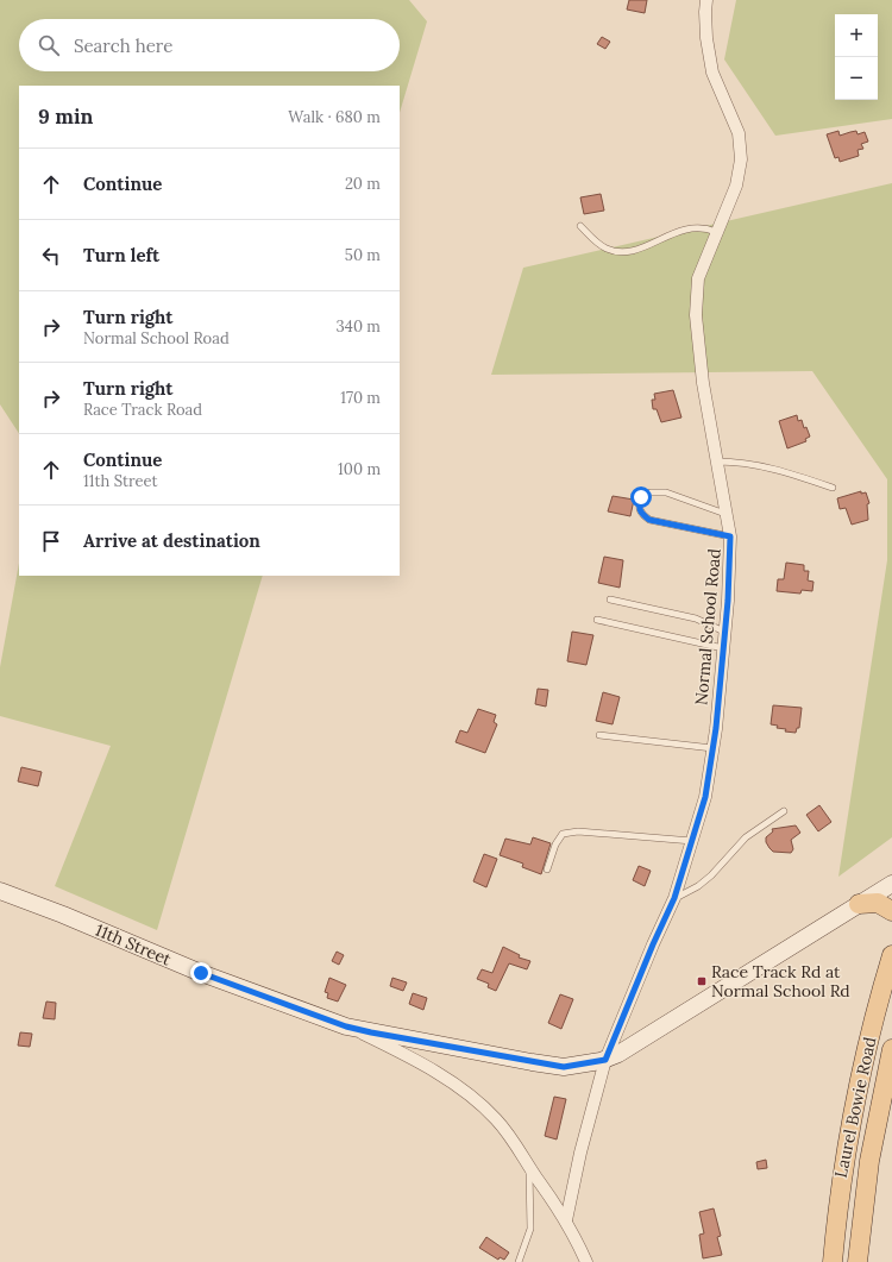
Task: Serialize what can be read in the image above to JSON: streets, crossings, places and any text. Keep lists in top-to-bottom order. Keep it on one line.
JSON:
{"streets":{"main road":["11th Street","Laurel Bowie Road"],"street":["Normal School Road"]},"crossings":[["Normal School Road","11th Street"]],"places":{"transit":["Race Track Rd at Normal School Rd"]},"page":{"map_buttons":["+","−"],"search":"Search here","heading":["9 min","Walk · 680 m"],"list":[["Continue","20 m"],["Turn left","50 m"],["Turn right","Normal School Road","340 m"],["Turn right","Race Track Road","170 m"],["Continue","11th Street","100 m"],"Arrive at destination"]}}
